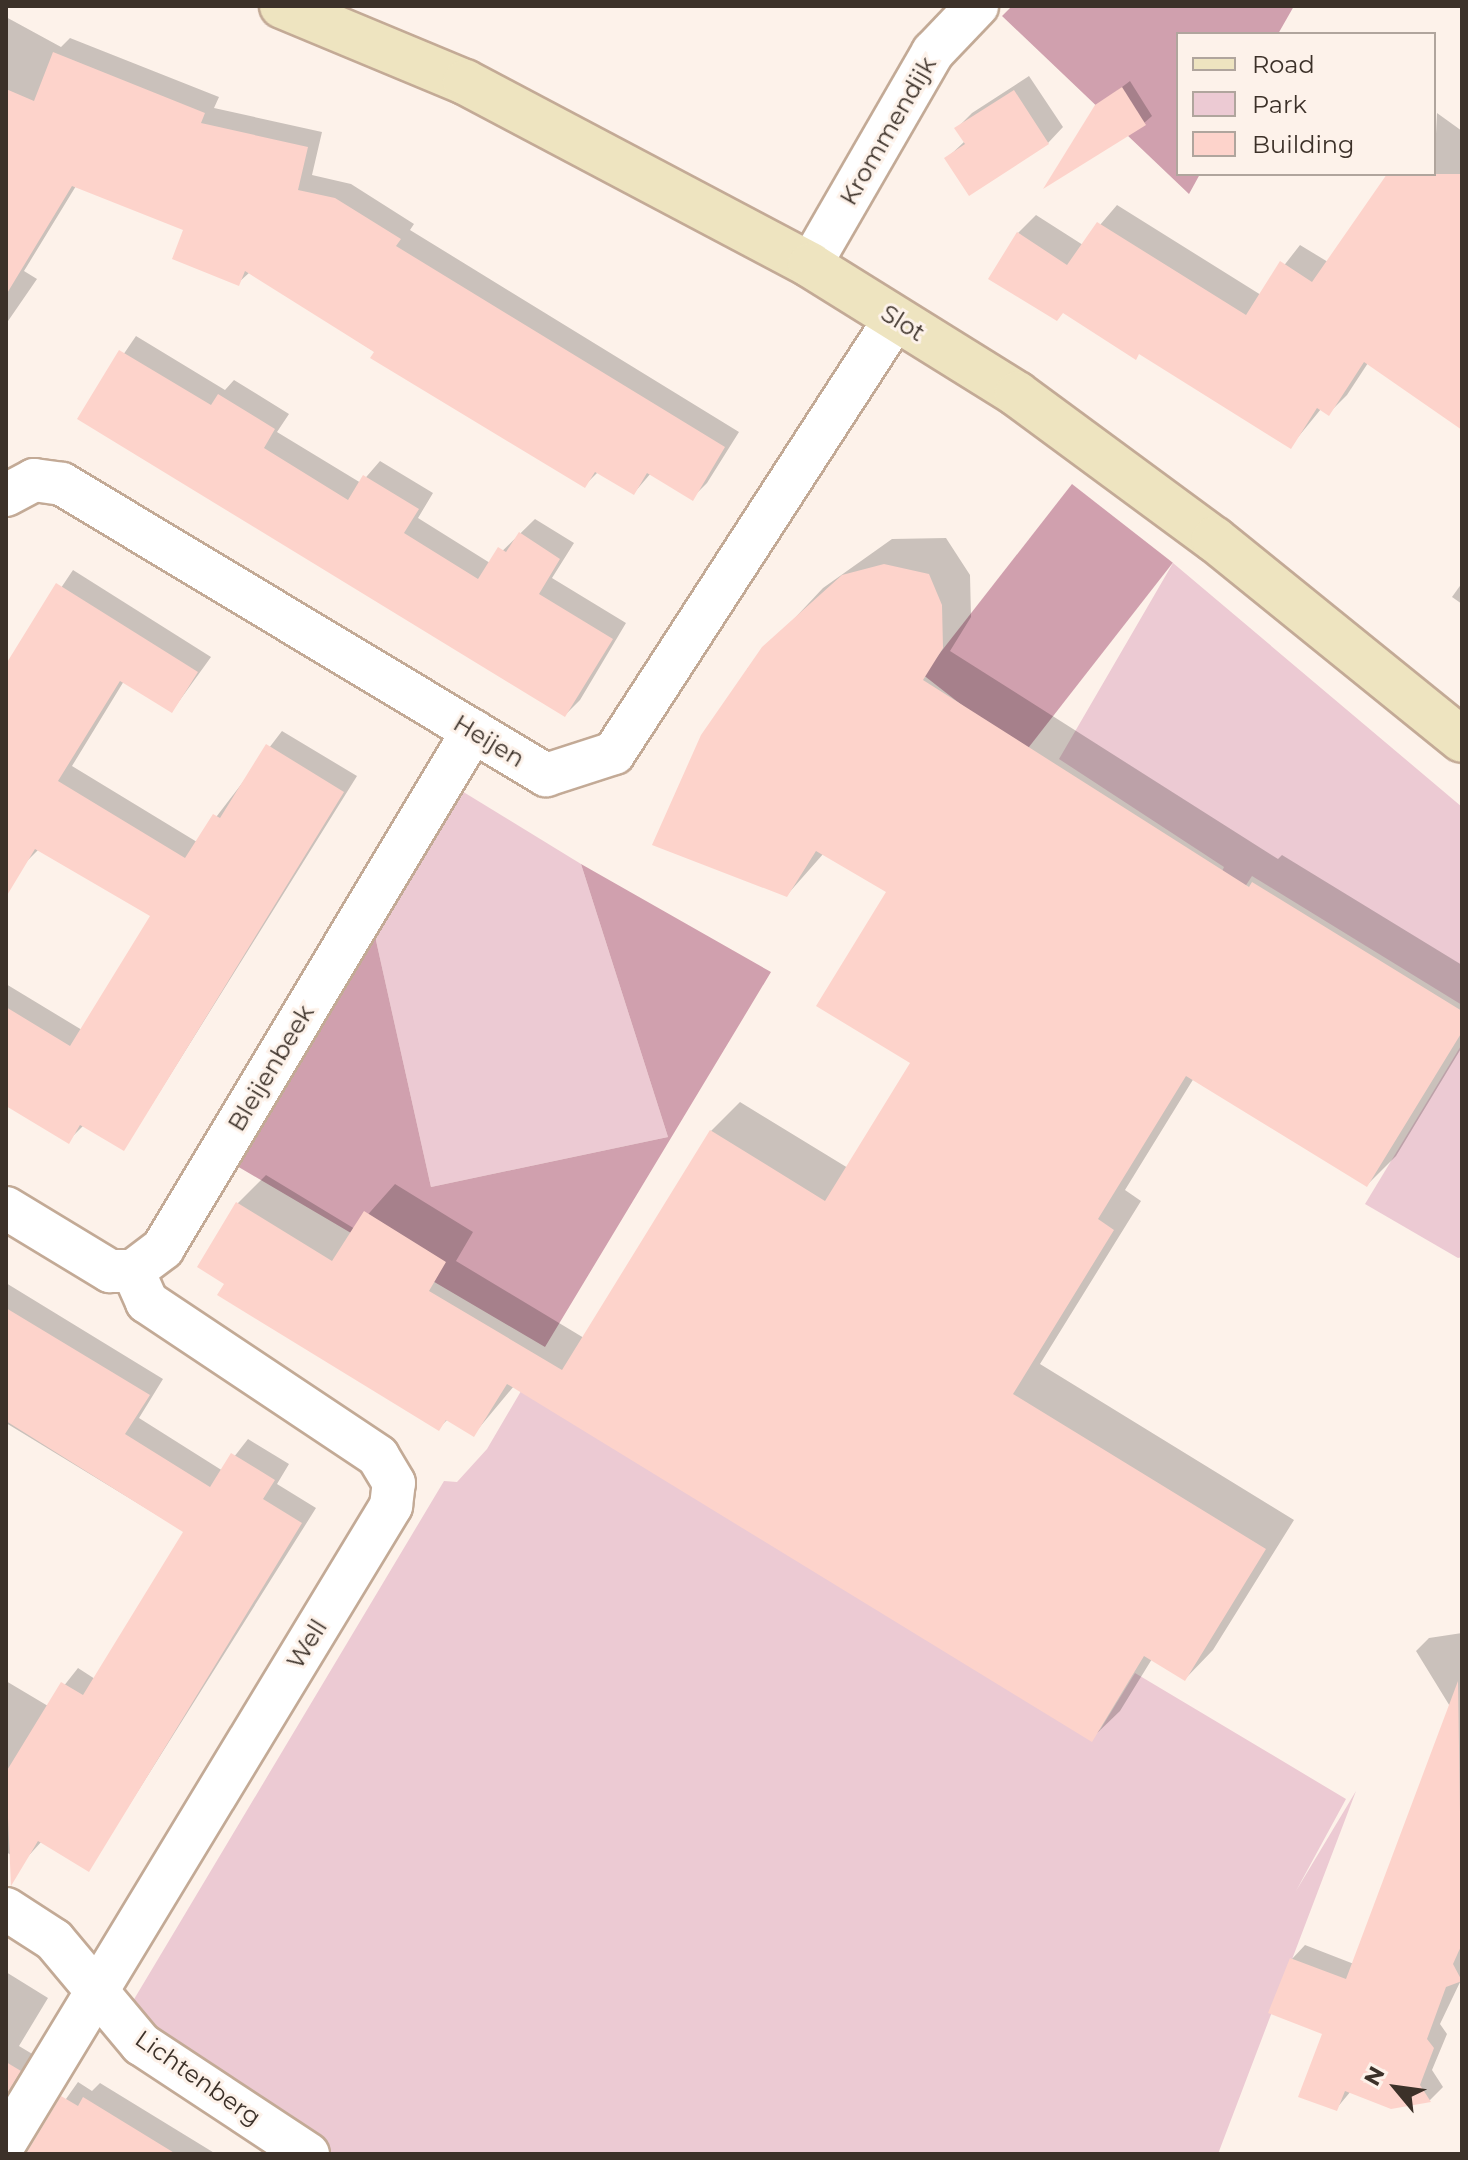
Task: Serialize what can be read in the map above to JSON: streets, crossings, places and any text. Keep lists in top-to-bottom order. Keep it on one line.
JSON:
{"streets":{"street":["Krommendijk","Slot","Heijen","Bleijenbeek","Well","Lichtenberg"]},"crossings":[["Krommendijk","Slot"],["Slot","Heijen"],["Heijen","Bleijenbeek"],["Bleijenbeek","Well"],["Well","Lichtenberg"]],"legend":["Road","Park","Building"],"north":"top left"}
